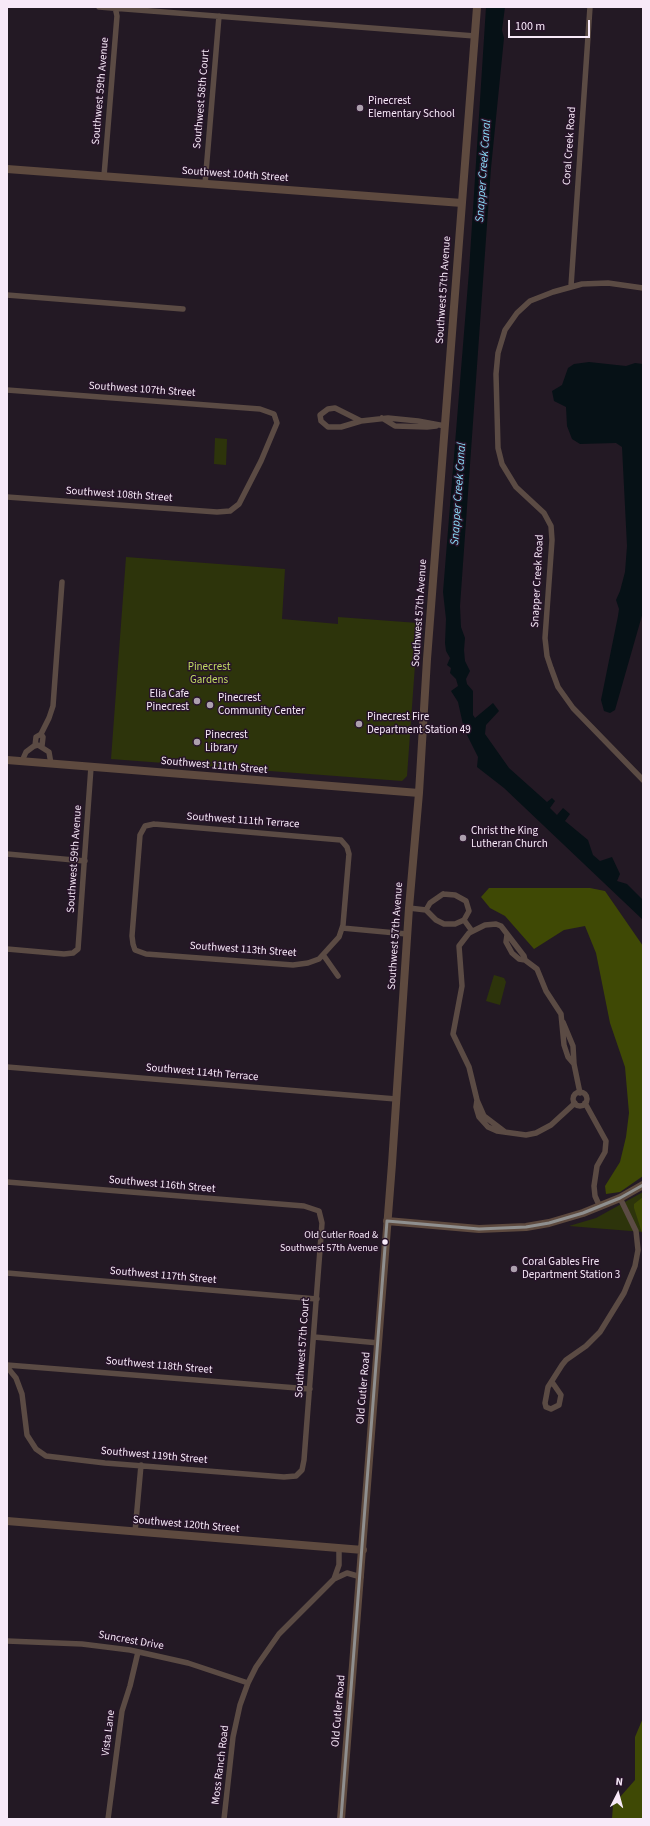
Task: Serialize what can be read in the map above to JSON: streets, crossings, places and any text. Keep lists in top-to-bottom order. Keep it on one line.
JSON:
{"streets":{"main road":["Southwest 104th Street","Southwest 57th Avenue","Southwest 111th Street","Old Cutler Road","Southwest 120th Street"],"street":["Southwest 59th Avenue","Southwest 58th Court","Coral Creek Road","Southwest 107th Street","Southwest 108th Street","Snapper Creek Road","Southwest 111th Terrace","Southwest 113th Street","Southwest 114th Terrace","Southwest 116th Street","Southwest 117th Street","Southwest 57th Court","Southwest 118th Street","Southwest 119th Street","Suncrest Drive","Vista Lane","Moss Ranch Road"]},"crossings":[["Southwest 59th Avenue","Southwest 104th Street"],["Southwest 59th Avenue","Southwest 111th Street"],["Southwest 58th Court","Southwest 104th Street"],["Coral Creek Road","Snapper Creek Road"],["Southwest 104th Street","Southwest 57th Avenue"],["Southwest 57th Avenue","Southwest 111th Street"],["Southwest 57th Avenue","Southwest 114th Terrace"],["Southwest 57th Avenue","Old Cutler Road"],["Southwest 107th Street","Southwest 108th Street"],["Southwest 111th Terrace","Southwest 113th Street"],["Southwest 116th Street","Southwest 57th Court"],["Southwest 117th Street","Southwest 57th Court"],["Southwest 57th Court","Southwest 118th Street"],["Southwest 57th Court","Southwest 119th Street"],["Southwest 118th Street","Southwest 119th Street"],["Old Cutler Road","Southwest 120th Street"],["Southwest 120th Street","Moss Ranch Road"],["Suncrest Drive","Vista Lane"],["Suncrest Drive","Moss Ranch Road"]],"water":["Snapper Creek Canal"],"parks":["Pinecrest Gardens"],"places":["Pinecrest Elementary School","Elia Cafe Pinecrest","Pinecrest Community Center","Pinecrest Fire Department Station 49","Pinecrest Library","Christ the King Lutheran Church","Old Cutler Road & Southwest 57th Avenue","Coral Gables Fire Department Station 3"],"scale_bar":"100 m","north":"top"}
